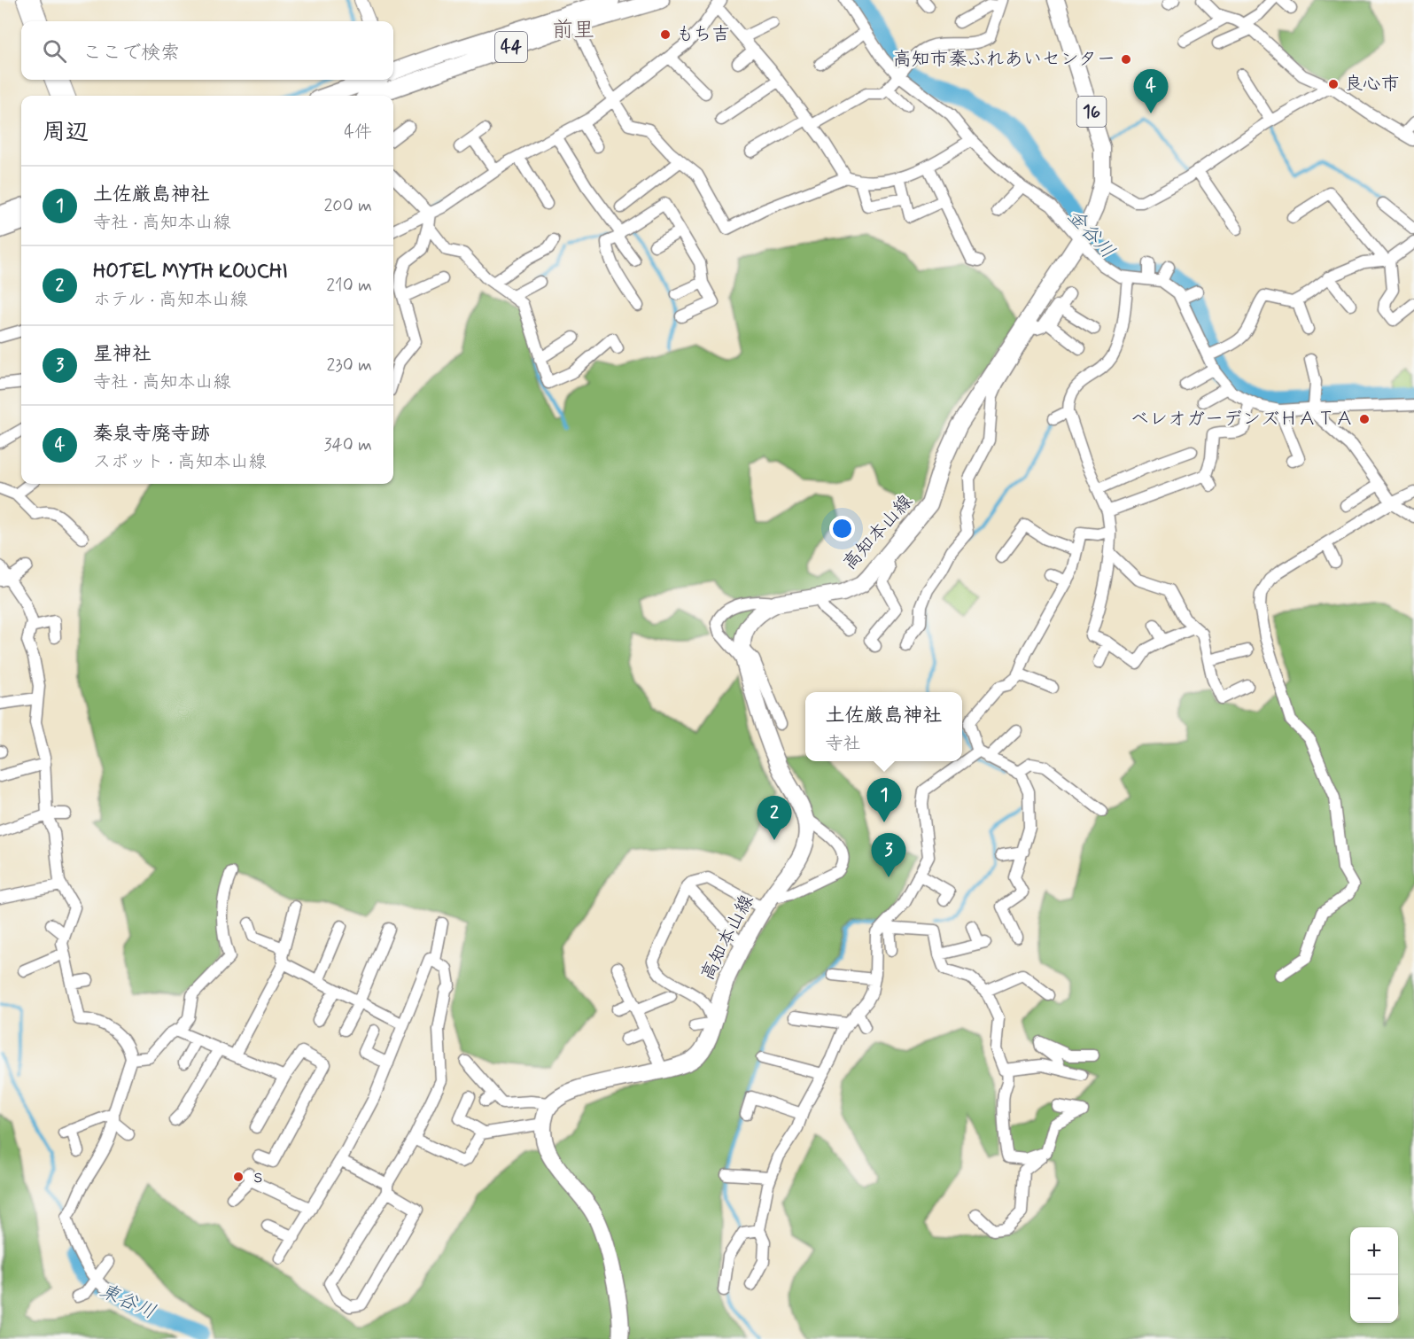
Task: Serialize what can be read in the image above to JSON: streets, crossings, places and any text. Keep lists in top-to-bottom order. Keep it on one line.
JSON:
{"streets":{"main road":["44","16","高知本山線"]},"districts":["前里"],"water":["金谷川","東谷川"],"places":["もち吉","高知市秦ふれあいセンター","良心市","ベレオガーデンズＨＡＴＡ","ｓ"],"page":{"search":"ここで検索","pins":["4","1","2","3"],"heading":["周辺","4件"],"list":[{"mark":"1","name":"土佐厳島神社","note":"寺社 · 高知本山線","value":"200 m"},{"mark":"2","name":"HOTEL MYTH KOUCHI","note":"ホテル · 高知本山線","value":"210 m"},{"mark":"3","name":"星神社","note":"寺社 · 高知本山線","value":"230 m"},{"mark":"4","name":"秦泉寺廃寺跡","note":"スポット · 高知本山線","value":"340 m"}],"popup":["土佐厳島神社","寺社"],"map_buttons":["+","−"]}}
